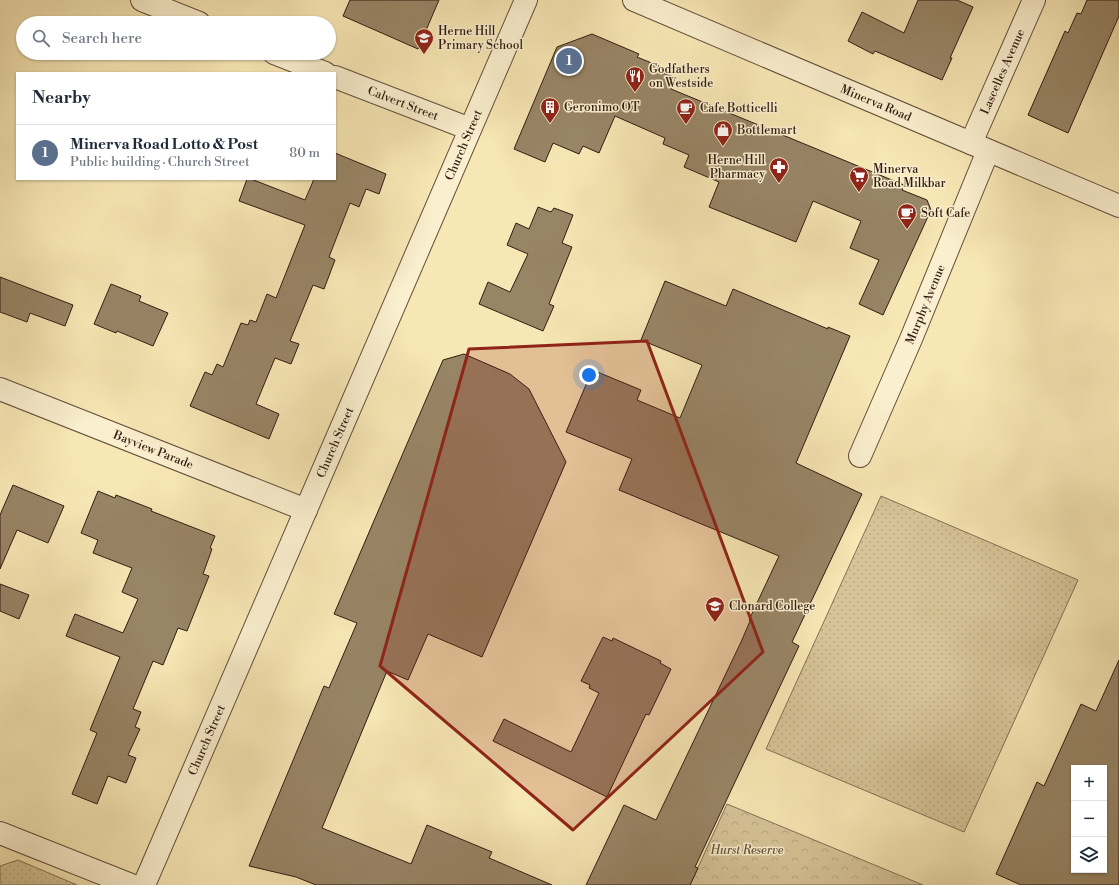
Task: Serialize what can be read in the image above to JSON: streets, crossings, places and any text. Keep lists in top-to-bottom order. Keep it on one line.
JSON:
{"streets":{"street":["Lascelles Avenue","Calvert Street","Minerva Road","Church Street","Murphy Avenue","Bayview Parade"]},"crossings":[["Lascelles Avenue","Minerva Road"],["Lascelles Avenue","Murphy Avenue"],["Calvert Street","Church Street"],["Minerva Road","Murphy Avenue"],["Church Street","Bayview Parade"]],"parks":["Hurst Reserve"],"places":{"school or university":["Herne Hill Primary School","Clonard College"],"restaurant":["Godfathers on Westside"],"building":["Geronimo OT"],"cafe":["Cafe Botticelli","Soft Cafe"],"shop":["Bottlemart"],"pharmacy":["Herne Hill Pharmacy"],"supermarket":["Minerva Road Milkbar"]},"page":{"search":"Search here","pins":"1","heading":"Nearby","list":[{"mark":"1","name":"Minerva Road Lotto & Post","note":"Public building · Church Street","value":"80 m"}],"map_buttons":["+","−"]}}
